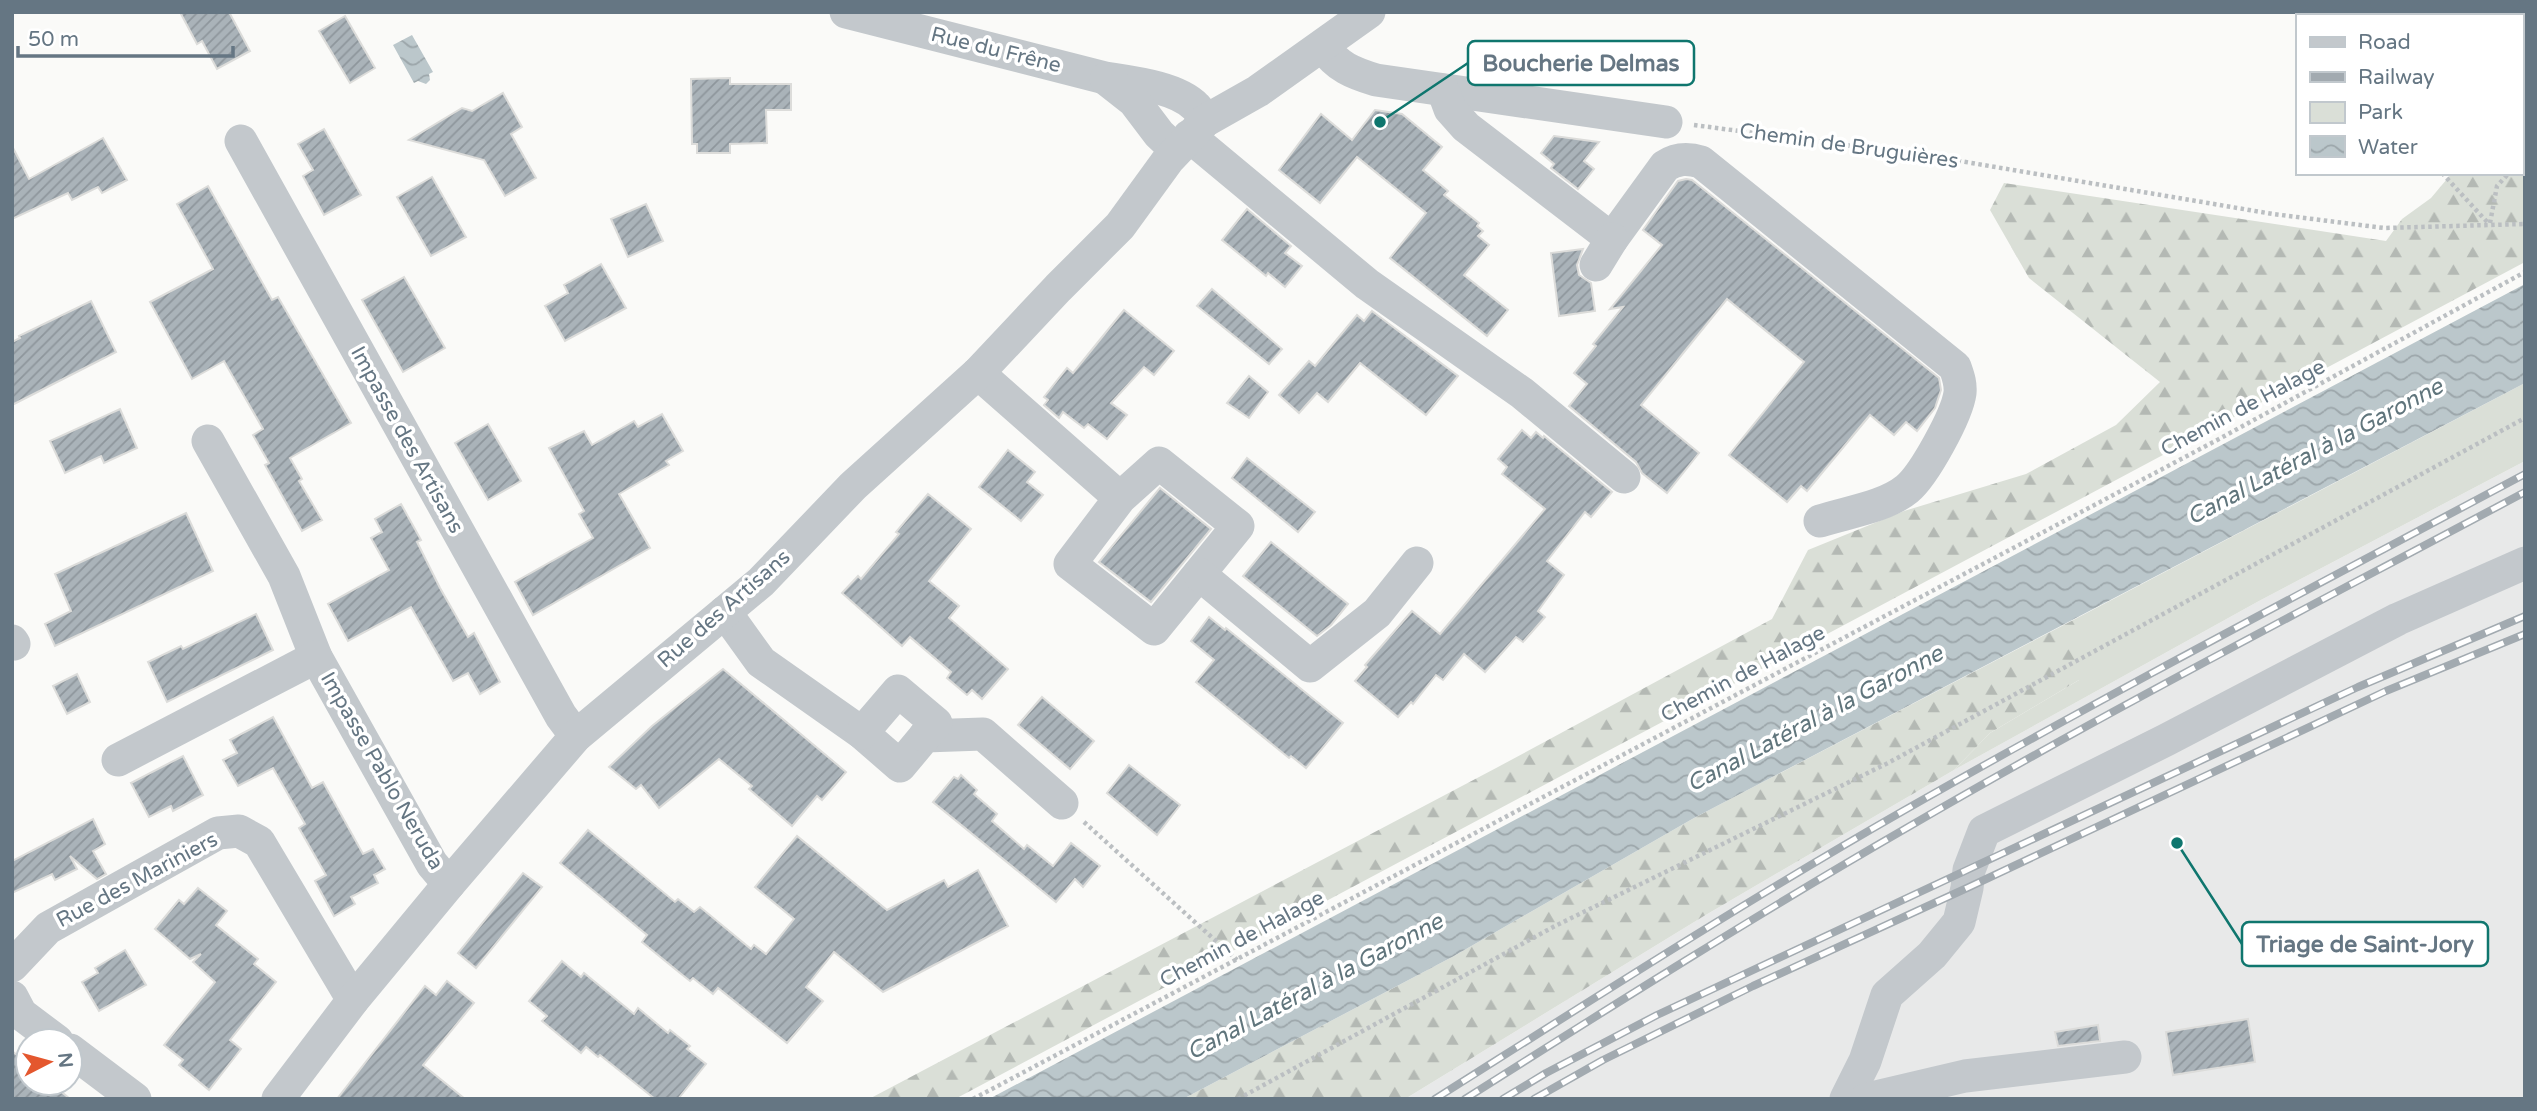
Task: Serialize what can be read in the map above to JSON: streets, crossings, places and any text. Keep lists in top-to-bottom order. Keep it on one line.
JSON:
{"streets":{"street":["Rue du Frêne","Impasse des Artisans","Rue des Artisans","Impasse Pablo Neruda","Rue des Mariniers"],"path":["Chemin de Bruguières","Chemin de Halage"]},"crossings":[["Rue du Frêne","Rue des Artisans"],["Impasse des Artisans","Rue des Artisans"],["Rue des Artisans","Impasse Pablo Neruda"],["Rue des Artisans","Rue des Mariniers"]],"water":["Canal Latéral à la Garonne"],"places":["Boucherie Delmas","Triage de Saint-Jory"],"legend":["Road","Railway","Park","Water"],"scale_bar":"50 m","north":"right"}
